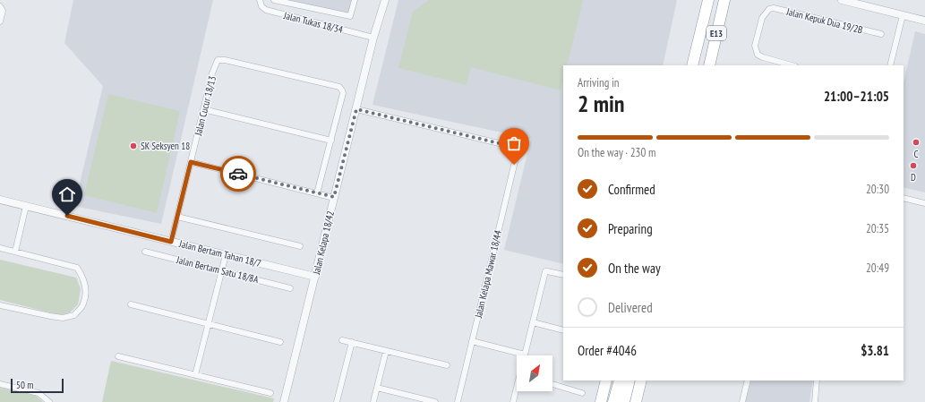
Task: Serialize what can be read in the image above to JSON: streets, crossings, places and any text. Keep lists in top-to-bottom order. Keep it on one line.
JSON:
{"streets":{"highway":["E13"],"street":["Jalan Kepuk Dua 19/2B","Jalan Tukas 18/34","Jalan Cucur 18/13","Jalan Kelapa 18/42","Jalan Bertam Tahan 18/7","Jalan Bertam Satu 18/8A","Jalan Kelapa Mawar 18/44"]},"crossings":[["Jalan Tukas 18/34","Jalan Kelapa 18/42"],["Jalan Cucur 18/13","Jalan Bertam Tahan 18/7"],["Jalan Kelapa 18/42","Jalan Bertam Tahan 18/7"],["Jalan Kelapa 18/42","Jalan Kelapa Mawar 18/44"]],"places":["C","SK Seksyen 18","D"],"scale_bar":"50 m","north":"top right","page":{"heading":["2 min","Arriving in","21:00–21:05"],"panel":["Order #4046","$3.81"],"bar":"On the way · 230 m","list":[["Confirmed","20:30"],["Preparing","20:35"],["On the way","20:49"],"Delivered"],"scale":"50 m"}}
